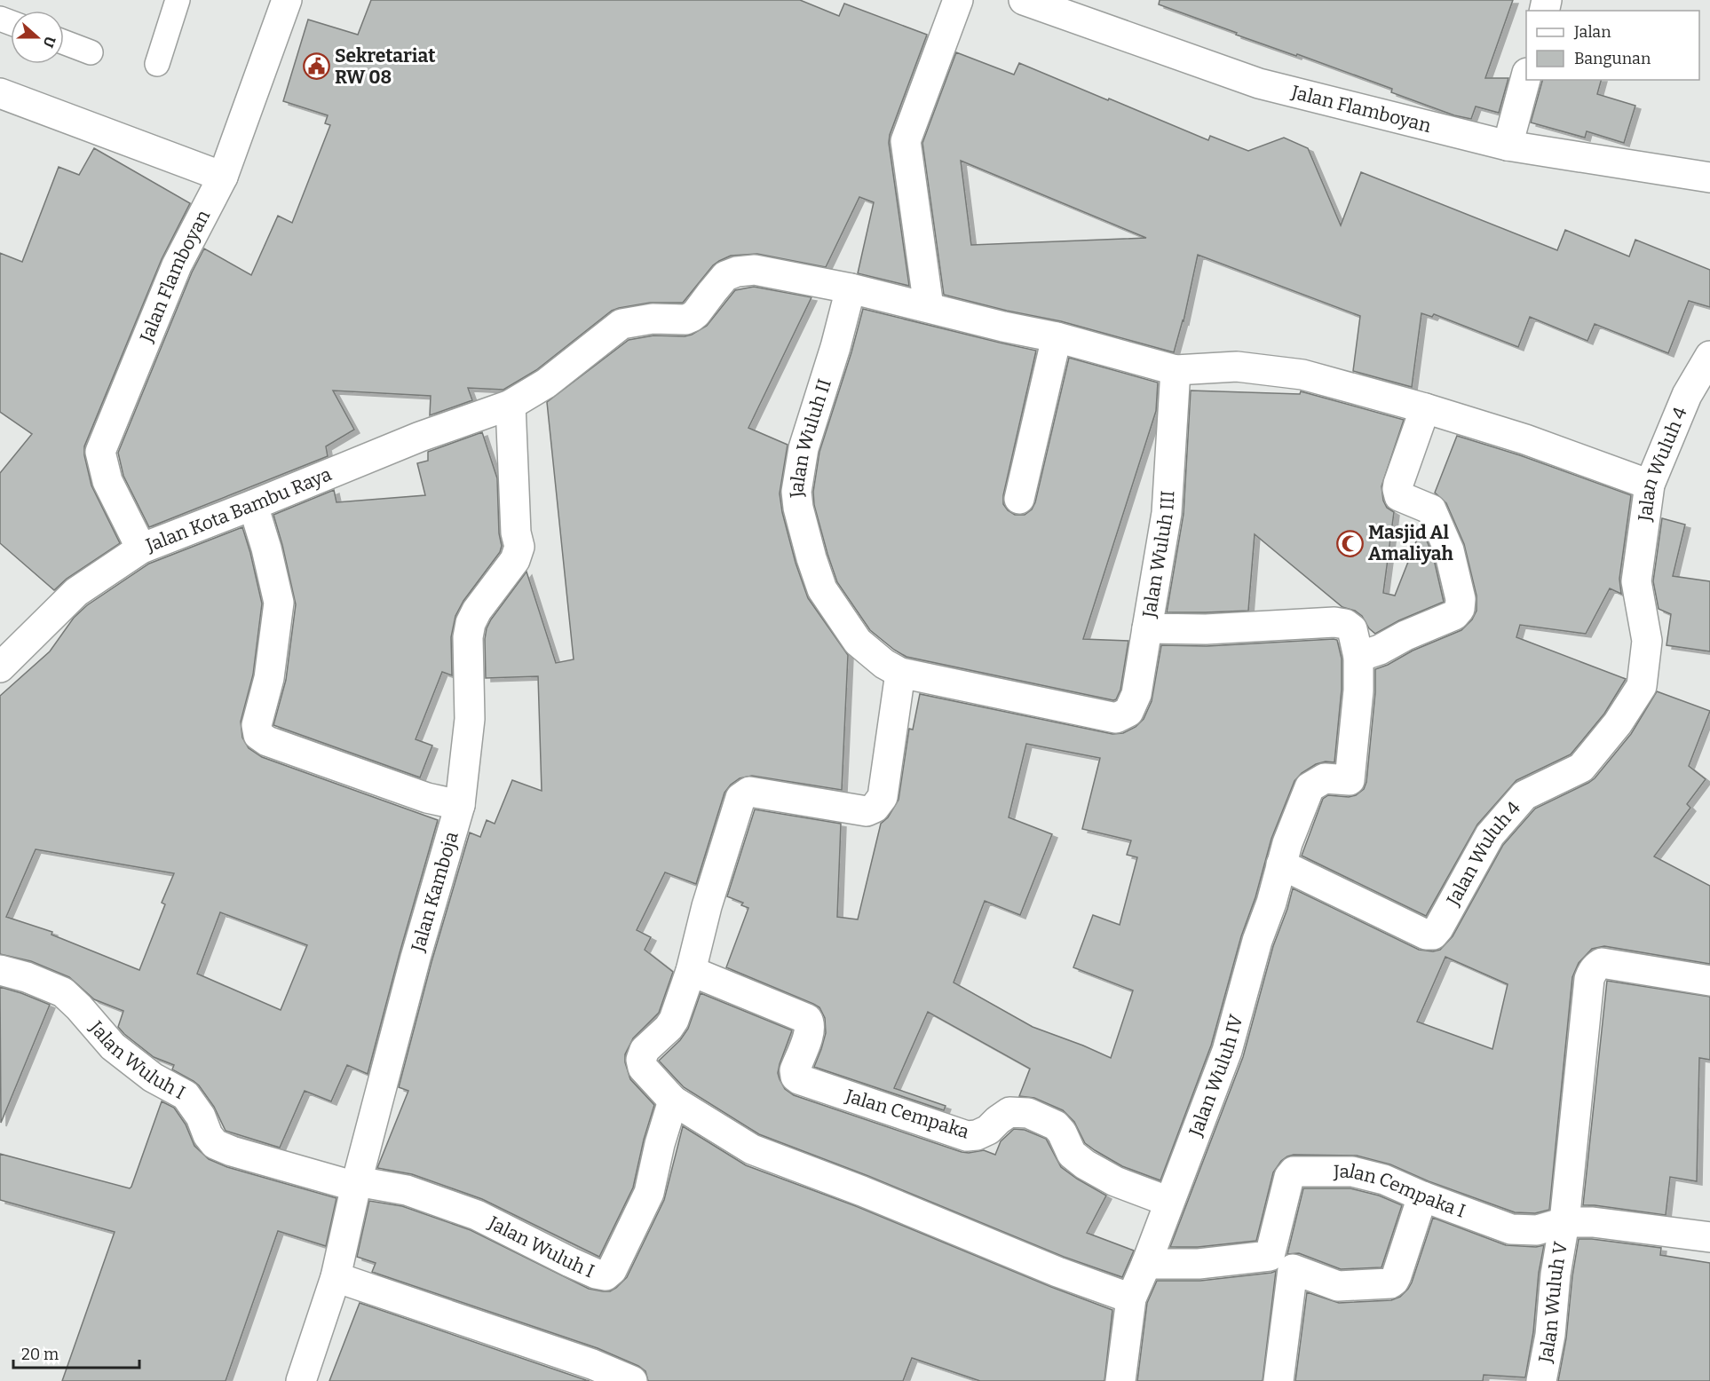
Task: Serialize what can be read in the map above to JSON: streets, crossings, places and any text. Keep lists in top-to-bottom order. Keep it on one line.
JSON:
{"streets":{"street":["Jalan Flamboyan","Jalan Wuluh II","Jalan Wuluh 4","Jalan Kota Bambu Raya","Jalan Wuluh III","Jalan Kamboja","Jalan Wuluh I","Jalan Wuluh IV","Jalan Cempaka","Jalan Cempaka I","Jalan Wuluh V"]},"crossings":[["Jalan Flamboyan","Jalan Kota Bambu Raya"],["Jalan Wuluh II","Jalan Kota Bambu Raya"],["Jalan Wuluh II","Jalan Wuluh III"],["Jalan Wuluh 4","Jalan Wuluh IV"],["Jalan Kota Bambu Raya","Jalan Kamboja"],["Jalan Wuluh III","Jalan Wuluh IV"],["Jalan Kamboja","Jalan Wuluh I"],["Jalan Wuluh IV","Jalan Cempaka"],["Jalan Cempaka I","Jalan Wuluh V"]],"places":{"public building":["Sekretariat RW 08"],"mosque":["Masjid Al Amaliyah"]},"legend":["Jalan","Bangunan"],"scale_bar":"20 m","north":"right"}
